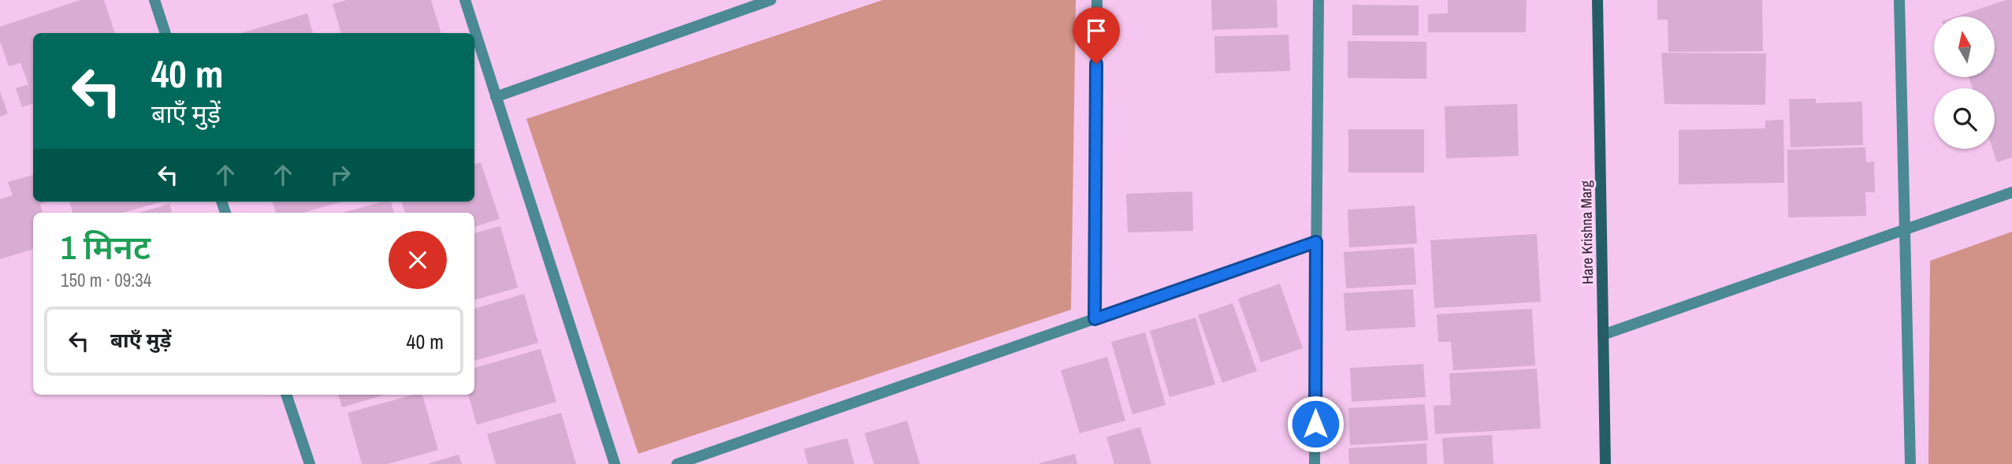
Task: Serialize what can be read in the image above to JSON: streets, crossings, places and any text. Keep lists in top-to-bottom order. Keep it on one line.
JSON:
{"streets":{"street":["Hare Krishna Marg"]},"north":"top","page":{"turn":["40 m","बाएँ मुड़ें"],"heading":["1 मिनट","150 m · 09:34"],"list":[{"name":"बाएँ मुड़ें","value":"40 m"}]}}
